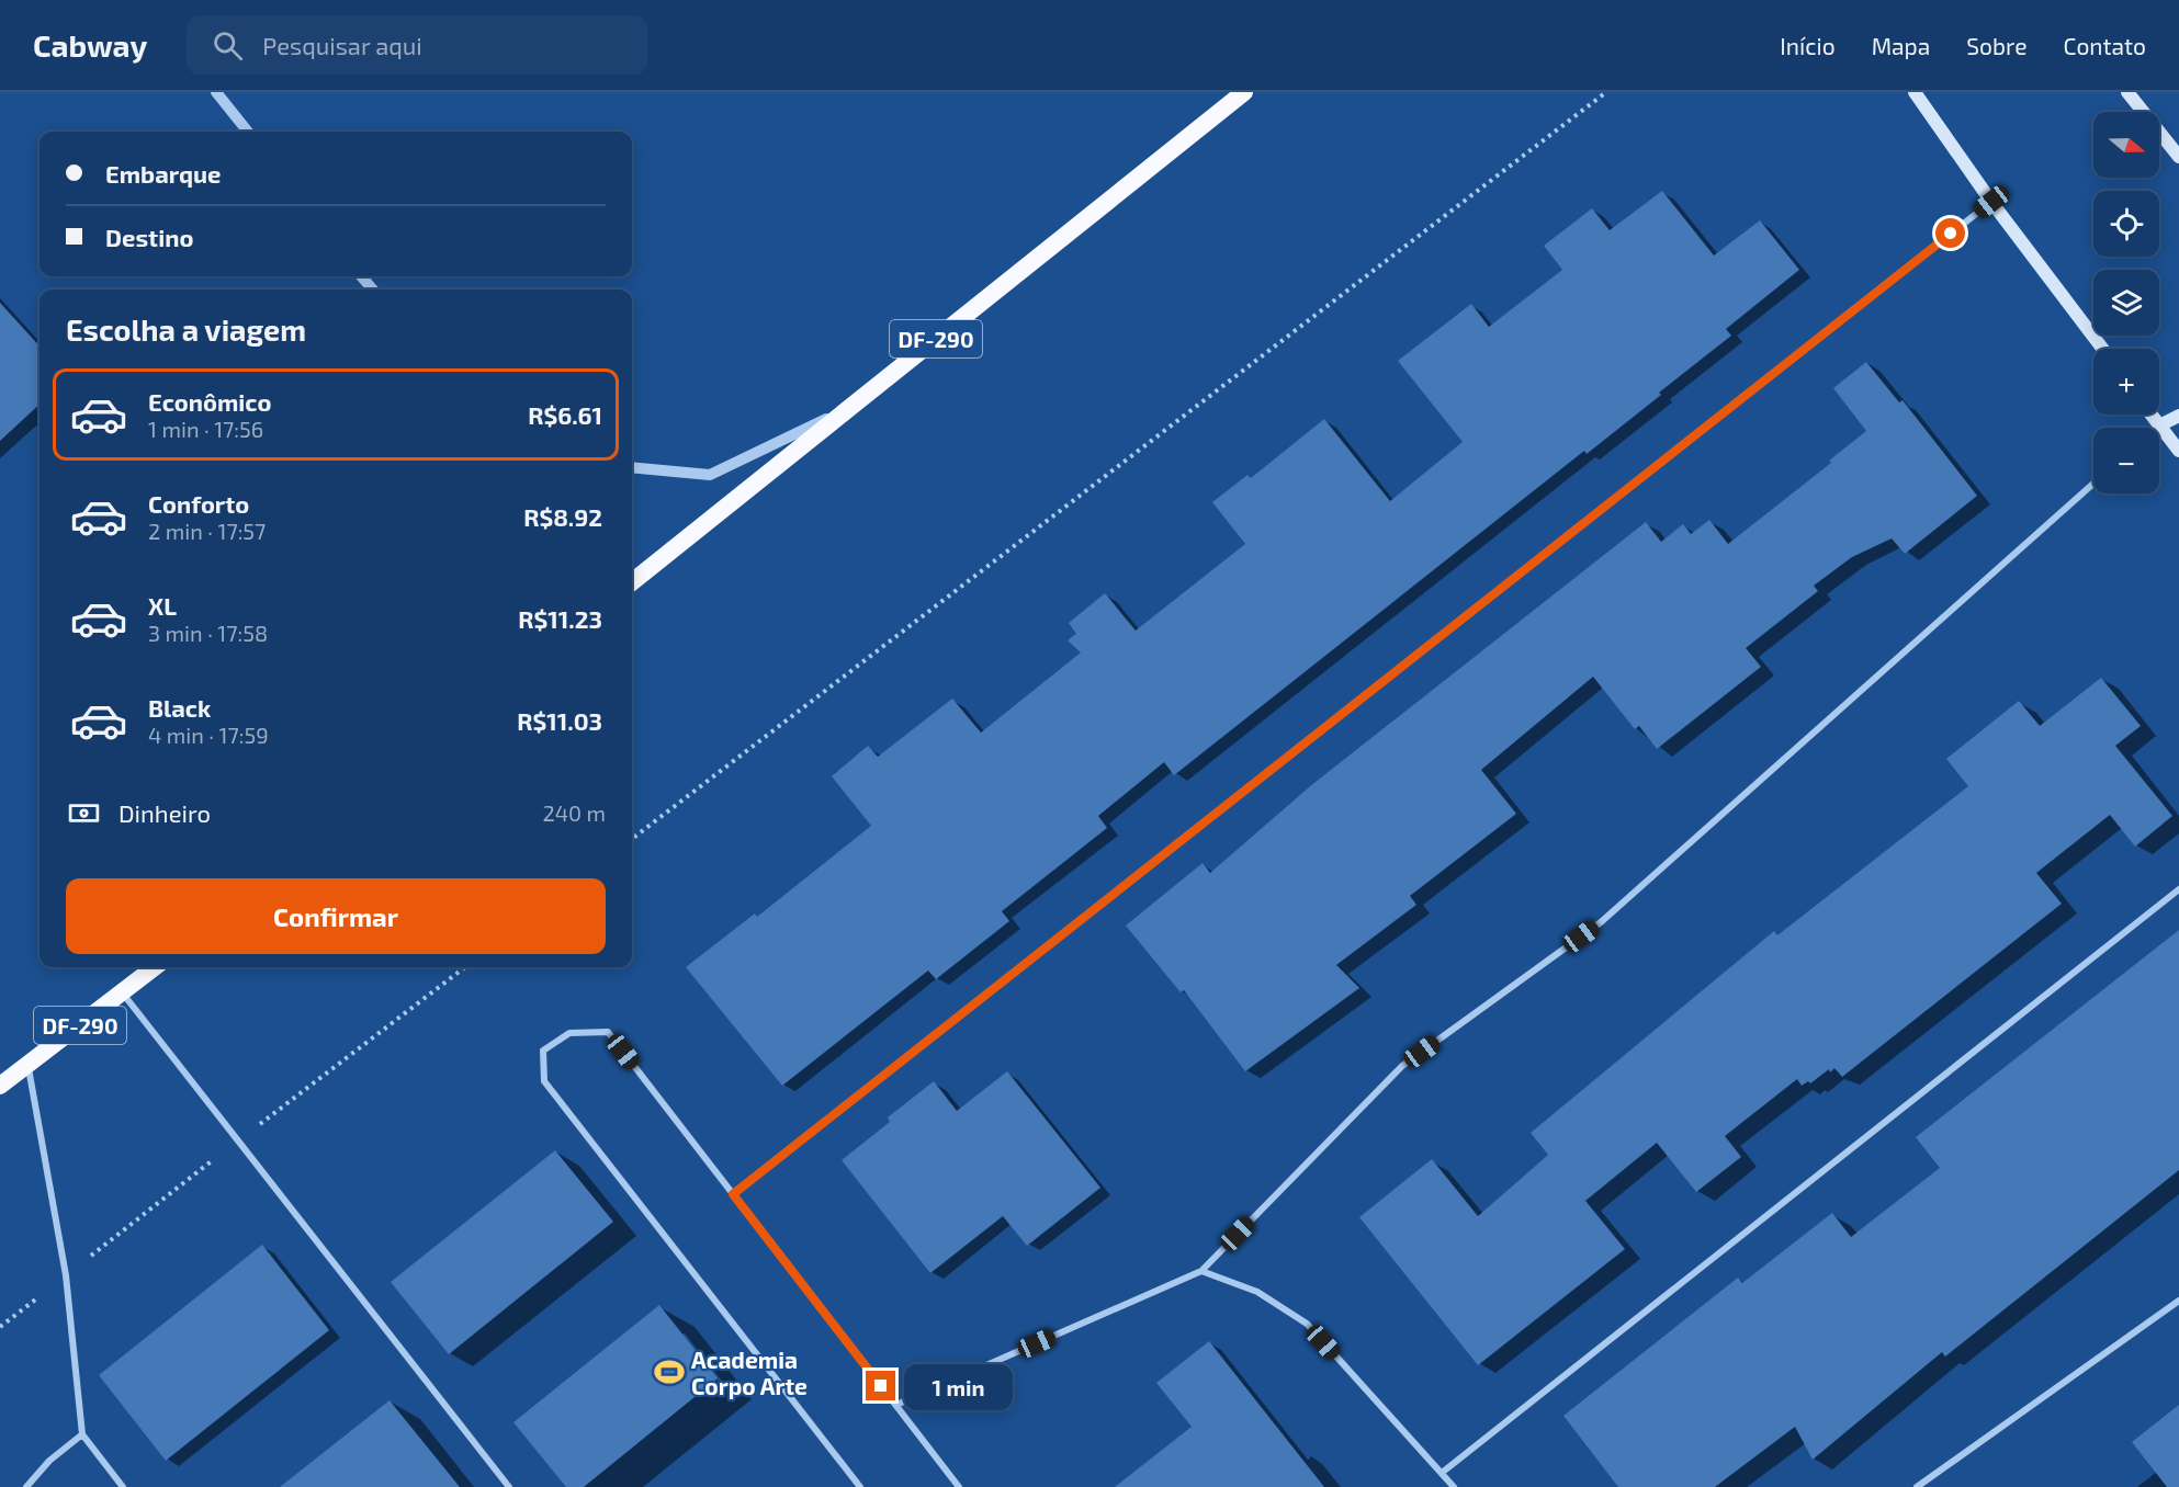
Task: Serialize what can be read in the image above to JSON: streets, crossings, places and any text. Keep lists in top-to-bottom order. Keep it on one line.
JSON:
{"streets":{"highway":["DF-290"]},"places":{"sports":["Academia Corpo Arte"]},"north":"right","page":{"header":"Cabway","search":"Pesquisar aqui","nav":["Início","Mapa","Sobre","Contato"],"map_buttons":["+","−"],"banner":["Embarque","Destino"],"heading":"Escolha a viagem","list":[{"name":"Econômico","note":"1 min · 17:56","value":"R$6.61"},{"name":"Conforto","note":"2 min · 17:57","value":"R$8.92"},{"name":"XL","note":"3 min · 17:58","value":"R$11.23"},{"name":"Black","note":"4 min · 17:59","value":"R$11.03"}],"pay":["Dinheiro","240 m"],"buttons":"Confirmar","bubble":"1 min"}}
